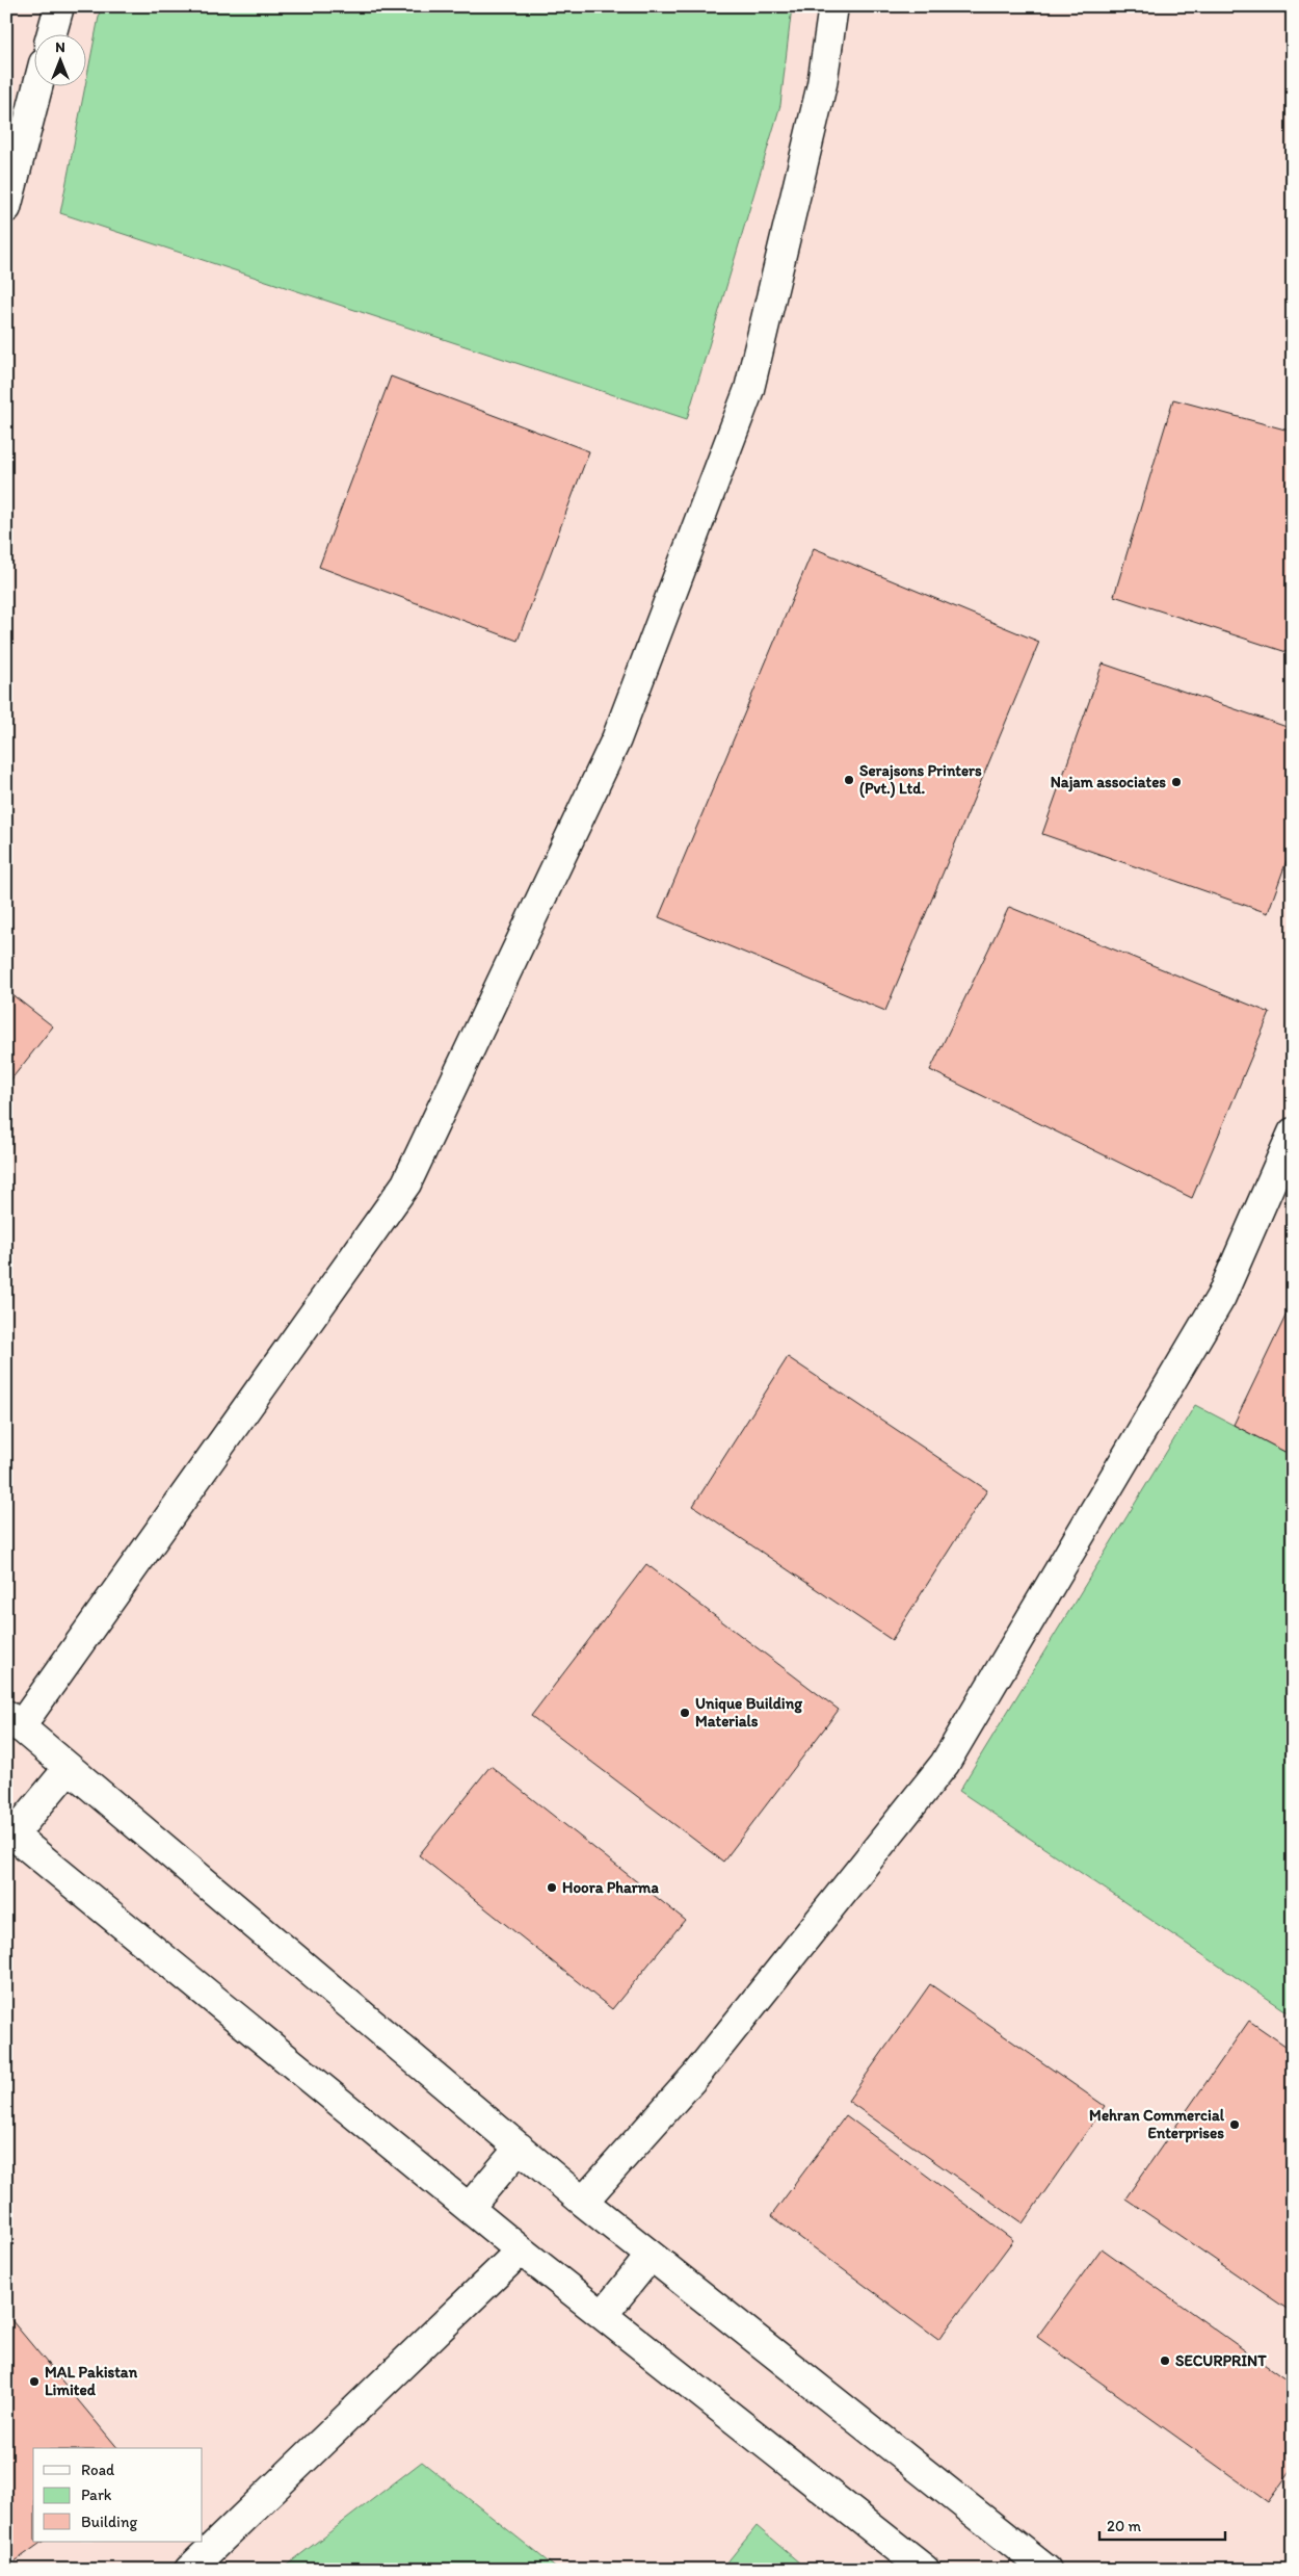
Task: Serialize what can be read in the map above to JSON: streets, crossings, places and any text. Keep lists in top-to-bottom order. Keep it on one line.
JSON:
{"places":["Serajsons Printers (Pvt.) Ltd.","Najam associates","Unique Building Materials","Hoora Pharma","Mehran Commercial Enterprises","SECURPRINT","MAL Pakistan Limited"],"legend":["Road","Park","Building"],"scale_bar":"20 m","north":"top"}
